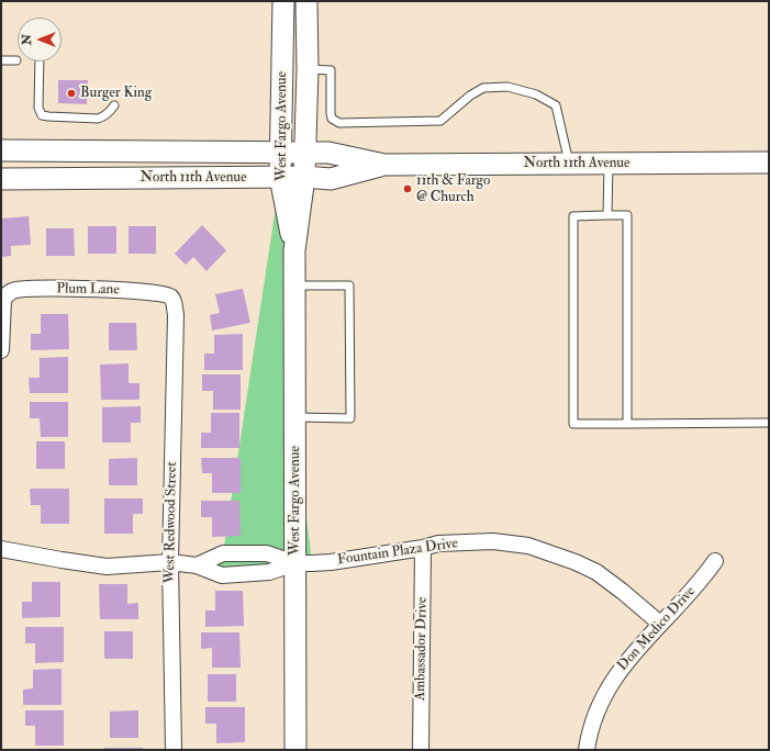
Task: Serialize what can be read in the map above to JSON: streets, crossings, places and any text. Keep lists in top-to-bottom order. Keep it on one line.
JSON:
{"streets":{"main road":["West Fargo Avenue","North 11th Avenue"],"street":["Plum Lane","West Redwood Street","Fountain Plaza Drive","Don Medico Drive","Ambassador Drive"]},"crossings":[["West Fargo Avenue","North 11th Avenue"],["West Fargo Avenue","Fountain Plaza Drive"],["Plum Lane","West Redwood Street"],["West Redwood Street","Fountain Plaza Drive"],["Fountain Plaza Drive","Don Medico Drive"],["Fountain Plaza Drive","Ambassador Drive"]],"places":["Burger King","11th & Fargo @ Church"],"north":"left"}
